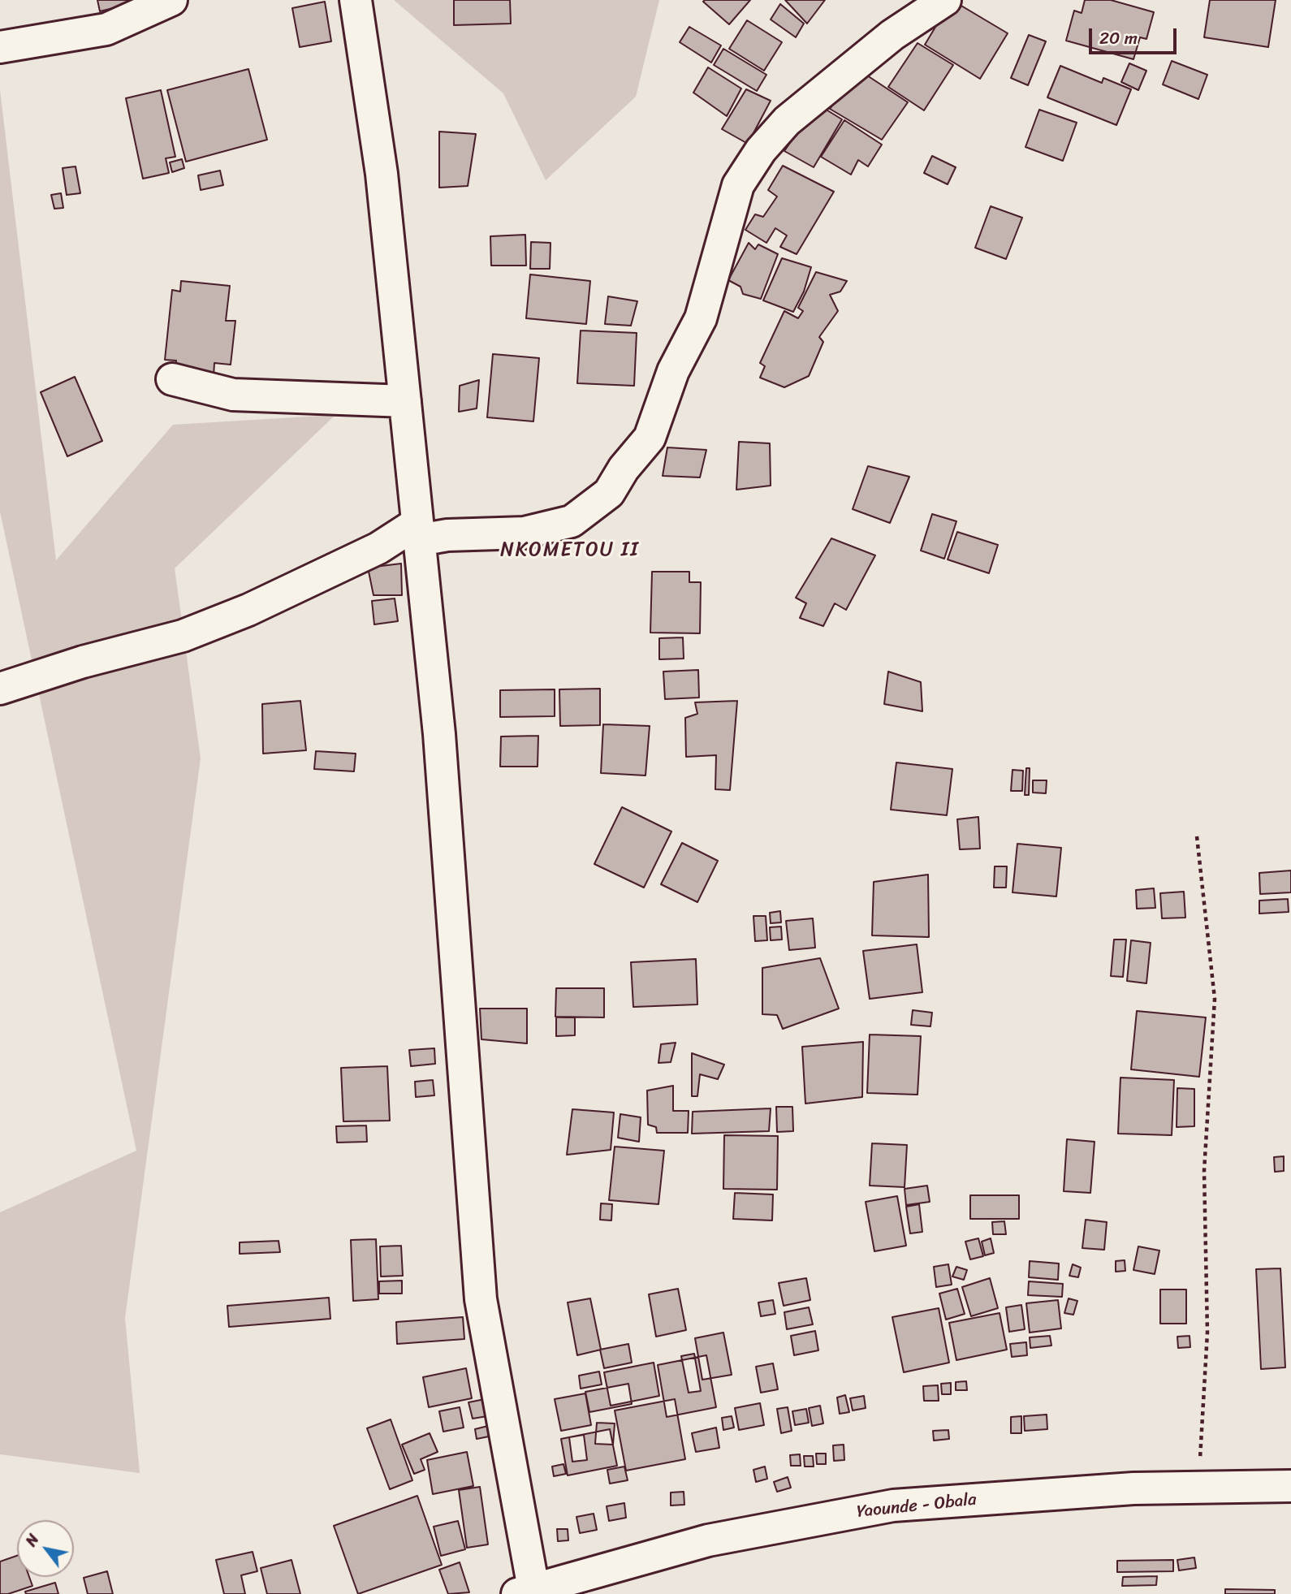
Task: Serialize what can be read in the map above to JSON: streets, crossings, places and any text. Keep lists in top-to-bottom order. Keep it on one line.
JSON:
{"streets":{"main road":["Yaounde - Obala"]},"districts":["NKOMETOU II"],"scale_bar":"20 m","north":"top left"}
